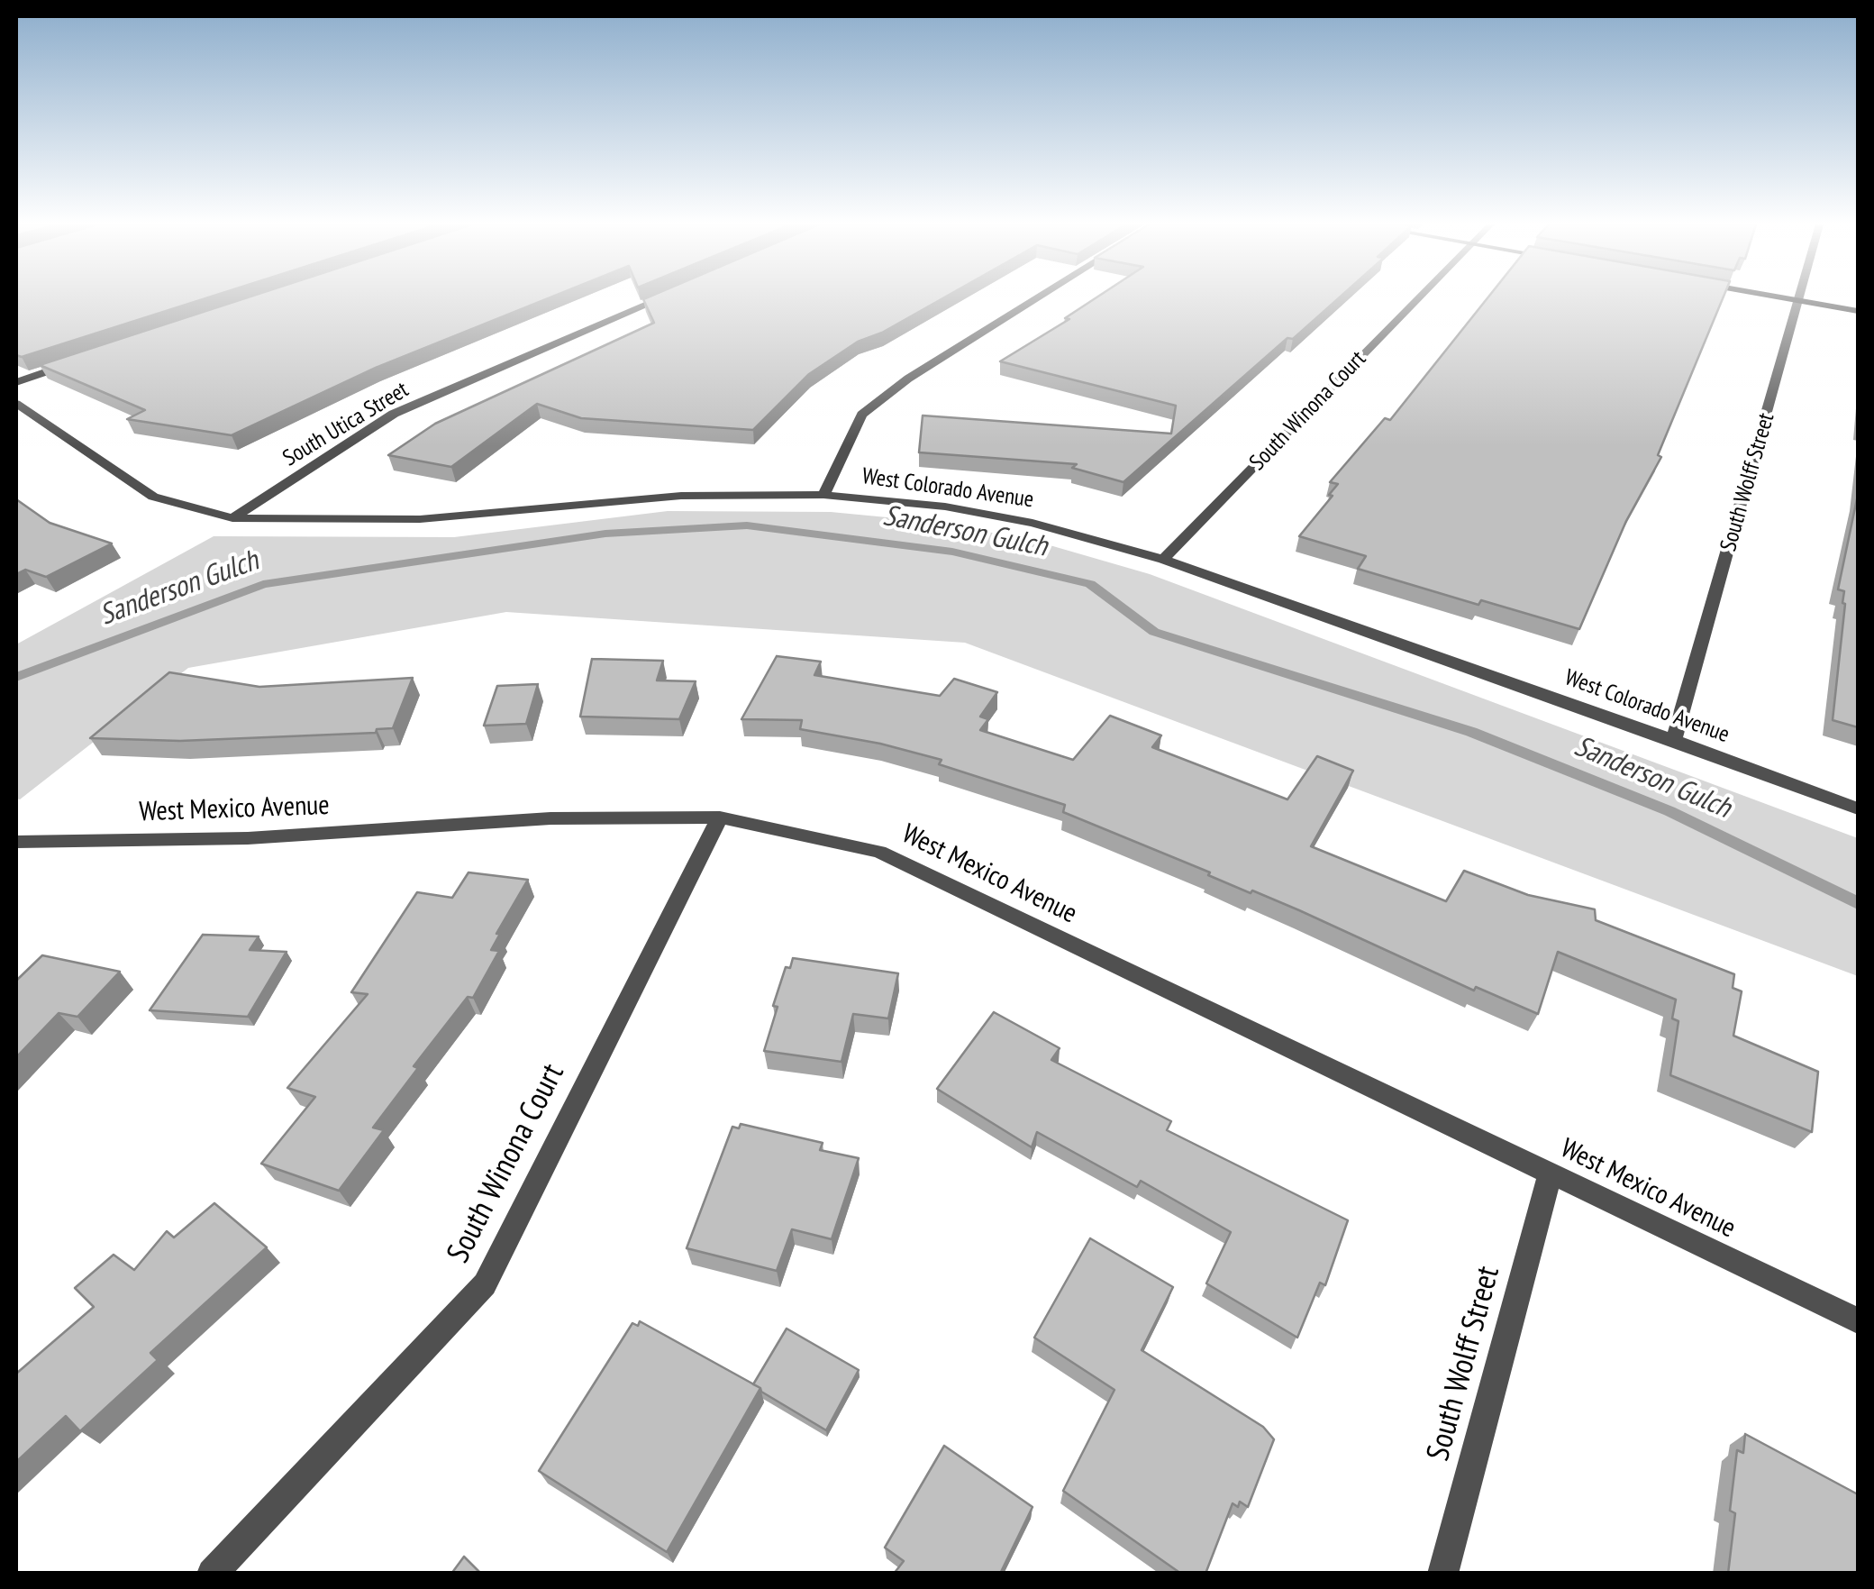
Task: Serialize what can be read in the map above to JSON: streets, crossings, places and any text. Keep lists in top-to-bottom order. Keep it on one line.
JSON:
{"streets":{"street":["South Winona Court","South Utica Street","South Wolff Street","West Colorado Avenue","West Mexico Avenue"]},"crossings":[["South Winona Court","West Colorado Avenue"],["South Winona Court","West Mexico Avenue"],["South Utica Street","West Colorado Avenue"],["South Wolff Street","West Colorado Avenue"],["South Wolff Street","West Mexico Avenue"]],"water":["Sanderson Gulch"]}
